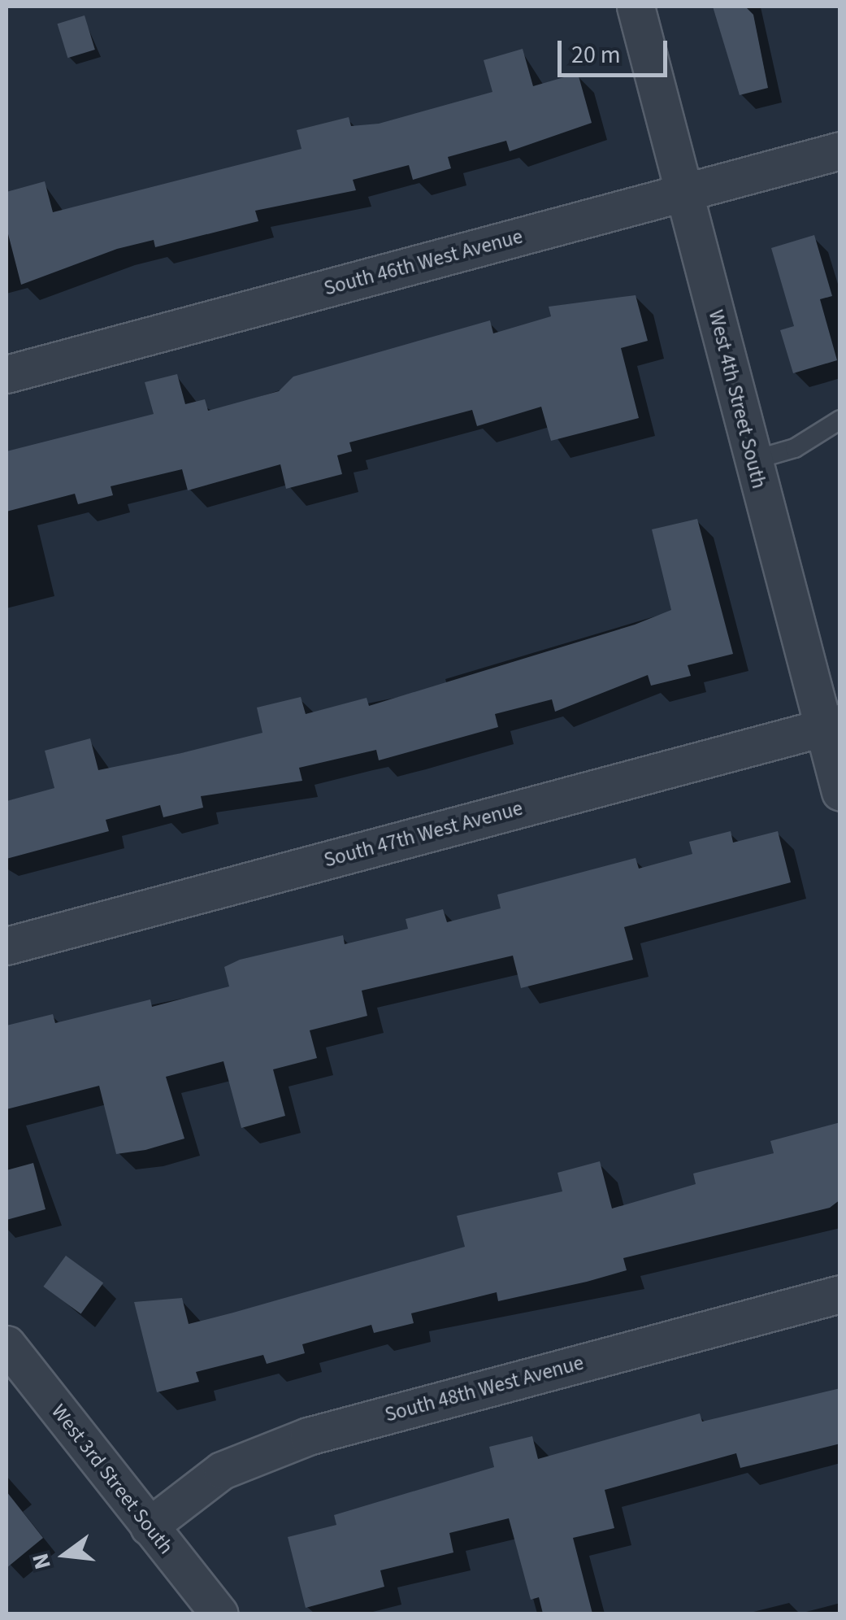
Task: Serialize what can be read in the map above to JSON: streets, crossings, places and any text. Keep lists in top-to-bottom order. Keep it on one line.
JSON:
{"streets":{"street":["South 46th West Avenue","West 4th Street South","South 47th West Avenue","South 48th West Avenue","West 3rd Street South"]},"crossings":[["South 46th West Avenue","West 4th Street South"],["West 4th Street South","South 47th West Avenue"],["South 48th West Avenue","West 3rd Street South"]],"scale_bar":"20 m","north":"left"}
